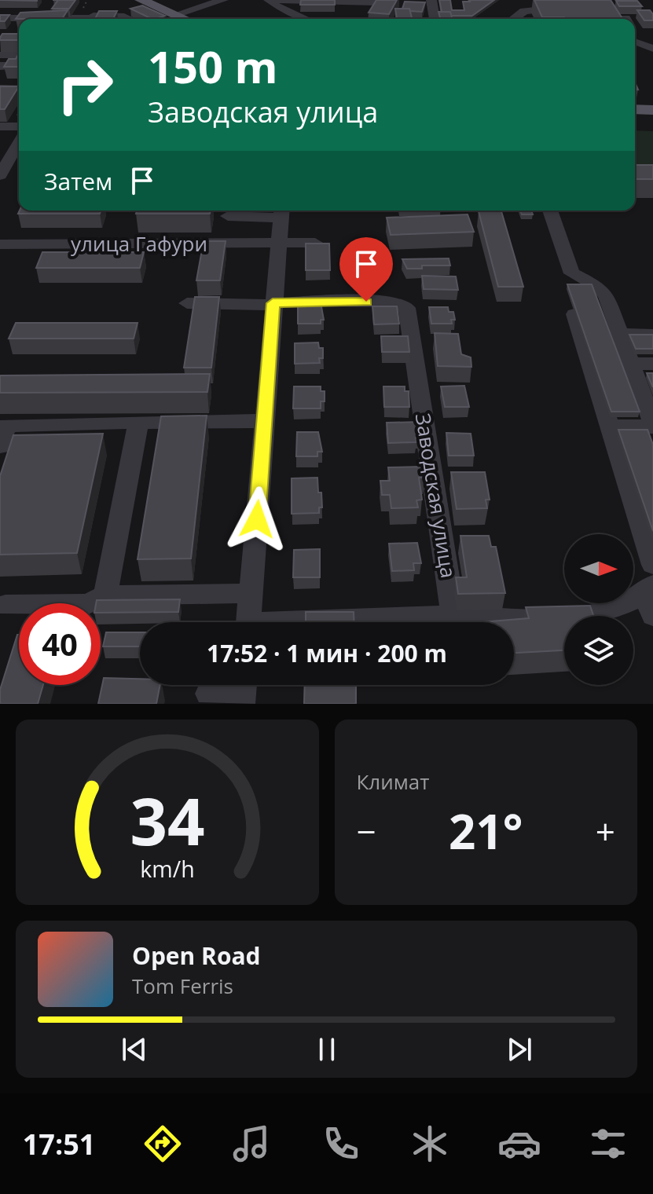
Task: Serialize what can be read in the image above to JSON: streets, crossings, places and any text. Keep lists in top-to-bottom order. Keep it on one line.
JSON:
{"streets":{"street":["улица Гафури","Заводская улица"]},"north":"right","page":{"turn":["150 m","Заводская улица"],"then":"Затем","limit":"40","trip":"17:52 · 1 мин · 200 m","tile":"Климат","heat":["−","21°","+"],"song":["Open Road","Tom Ferris"],"tabs":"17:51","gauge":["34","km/h"]}}
